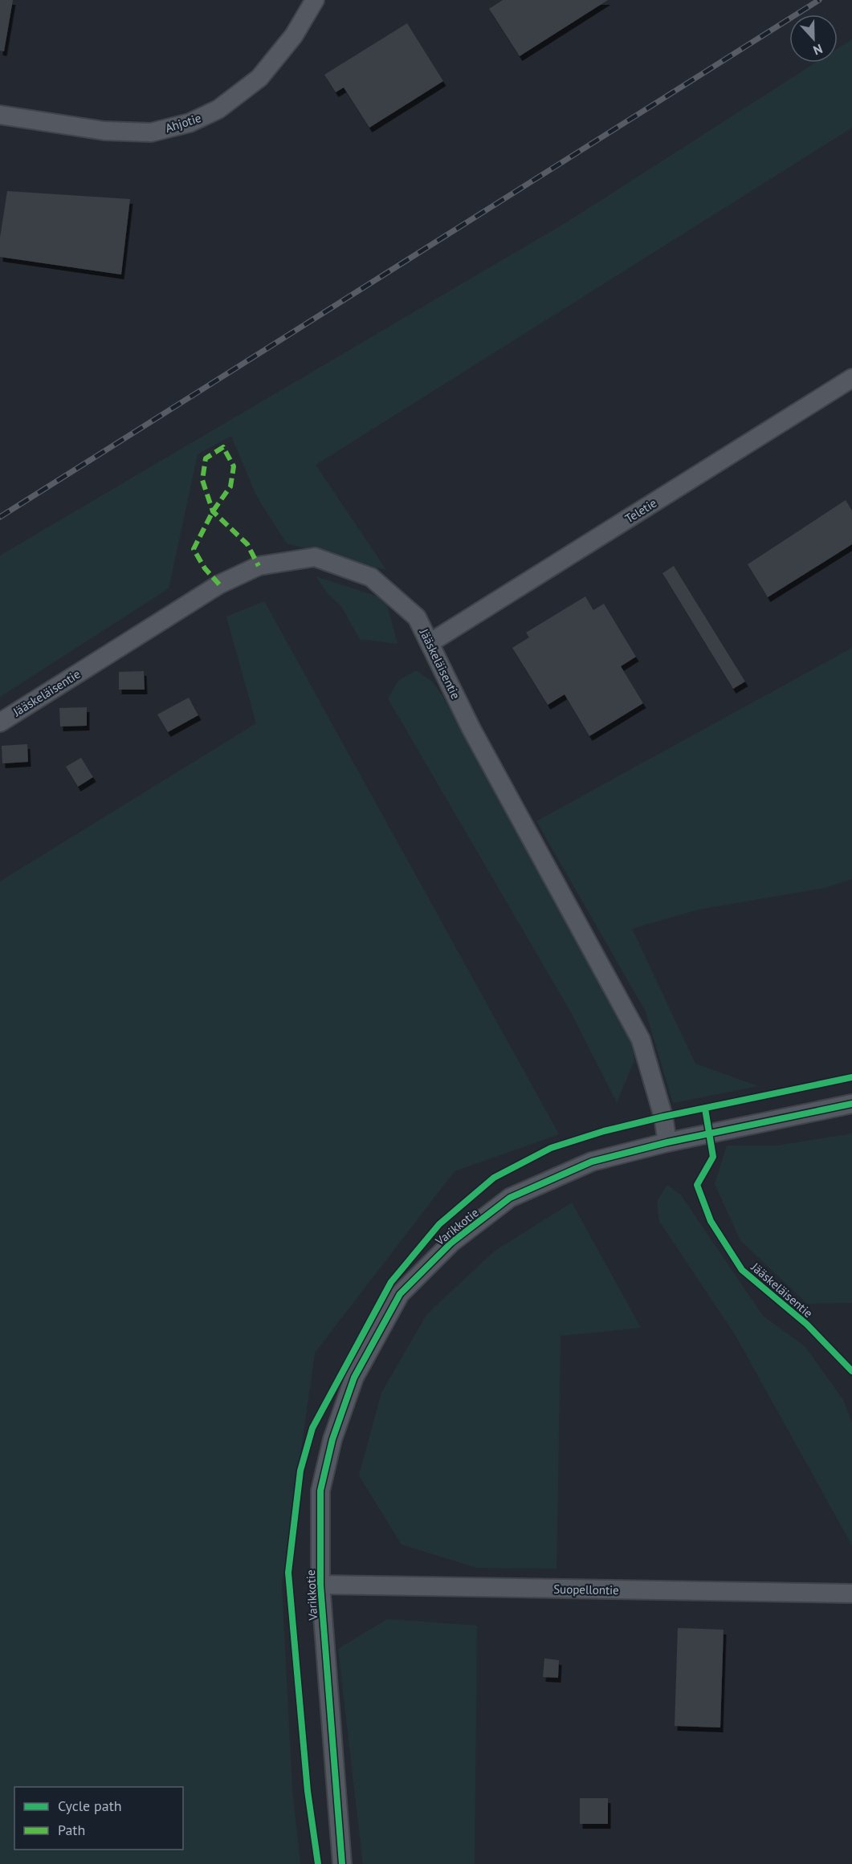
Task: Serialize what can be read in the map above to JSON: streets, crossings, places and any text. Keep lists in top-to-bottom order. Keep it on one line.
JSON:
{"streets":{"street":["Ahjotie","Teletie","Jääskeläisentie","Varikkotie","Suopellontie"]},"crossings":[["Teletie","Jääskeläisentie"],["Jääskeläisentie","Varikkotie"],["Varikkotie","Suopellontie"]],"legend":["Cycle path","Path"],"north":"bottom"}
